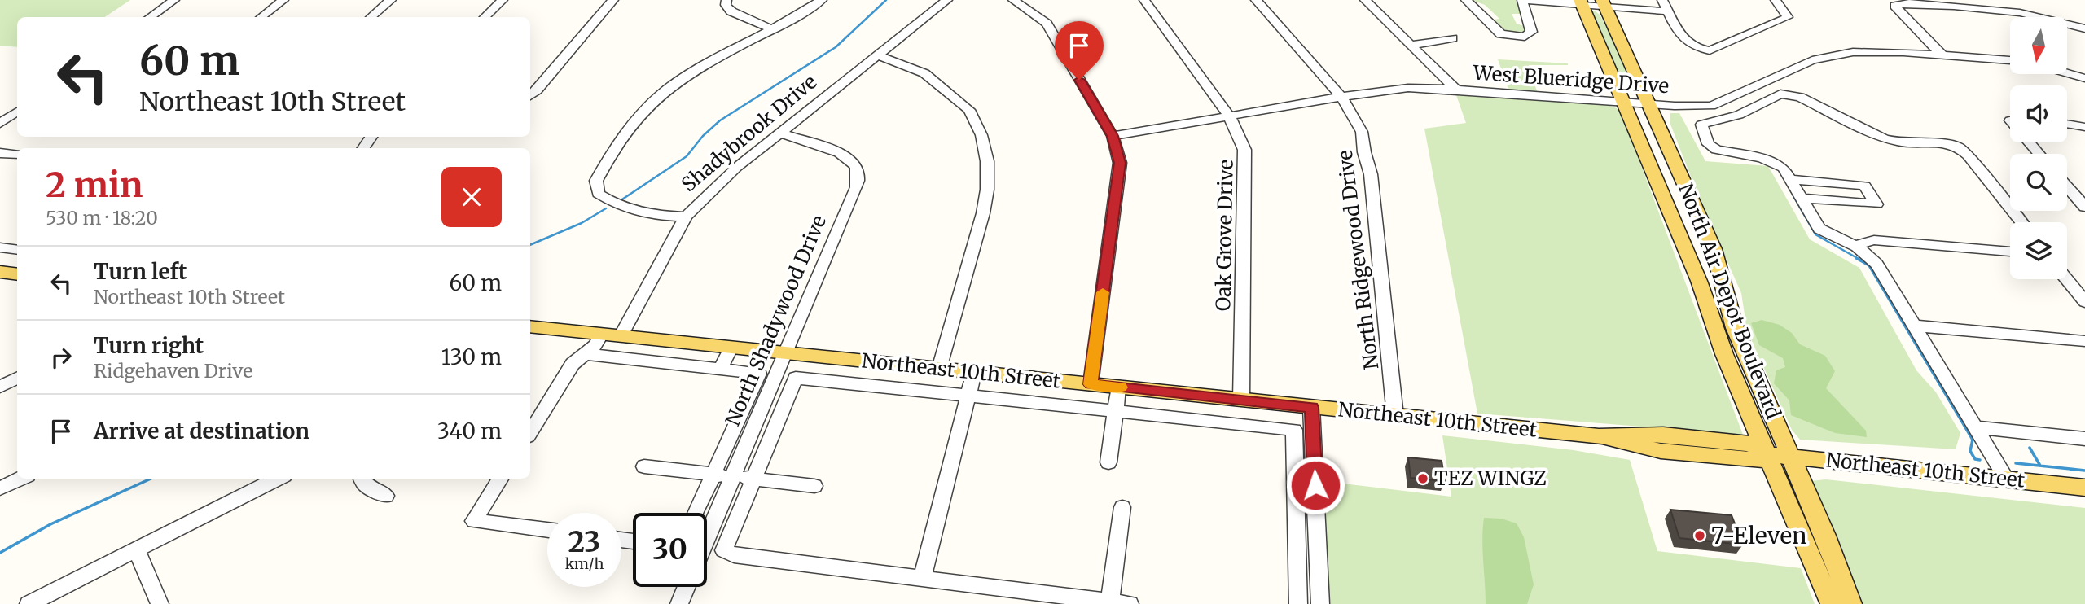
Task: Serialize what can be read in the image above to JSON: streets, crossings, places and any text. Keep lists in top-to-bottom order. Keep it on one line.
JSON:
{"streets":{"main road":["North Air Depot Boulevard","Northeast 10th Street"],"street":["West Blueridge Drive","Shadybrook Drive","Oak Grove Drive","North Ridgewood Drive","North Shadywood Drive"]},"crossings":[["West Blueridge Drive","Oak Grove Drive"],["West Blueridge Drive","North Ridgewood Drive"],["West Blueridge Drive","North Air Depot Boulevard"],["Shadybrook Drive","North Shadywood Drive"],["Shadybrook Drive","Northeast 10th Street"],["Oak Grove Drive","Northeast 10th Street"],["North Ridgewood Drive","Northeast 10th Street"],["North Air Depot Boulevard","Northeast 10th Street"],["North Shadywood Drive","Northeast 10th Street"]],"places":["TEZ WINGZ","7-Eleven"],"north":"bottom","page":{"turn":["60 m","Northeast 10th Street"],"heading":["2 min","530 m · 18:20"],"list":[{"name":"Turn left","note":"Northeast 10th Street","value":"60 m"},{"name":"Turn right","note":"Ridgehaven Drive","value":"130 m"},{"name":"Arrive at destination","value":"340 m"}],"speed":"23 km/h","limit":"30"}}
